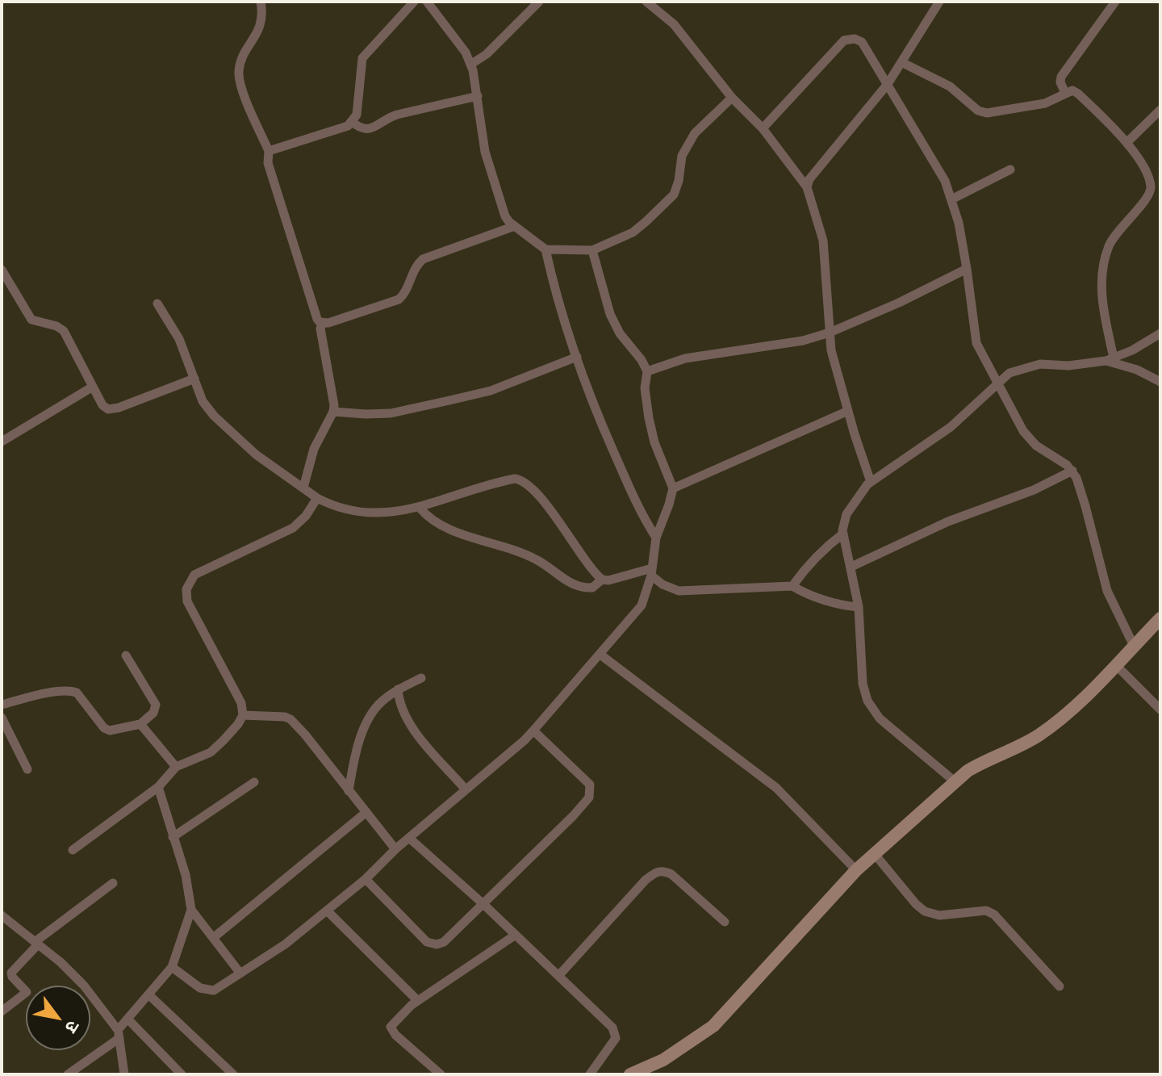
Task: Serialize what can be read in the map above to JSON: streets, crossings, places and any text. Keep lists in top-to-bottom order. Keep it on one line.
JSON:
{"north":"bottom right"}
